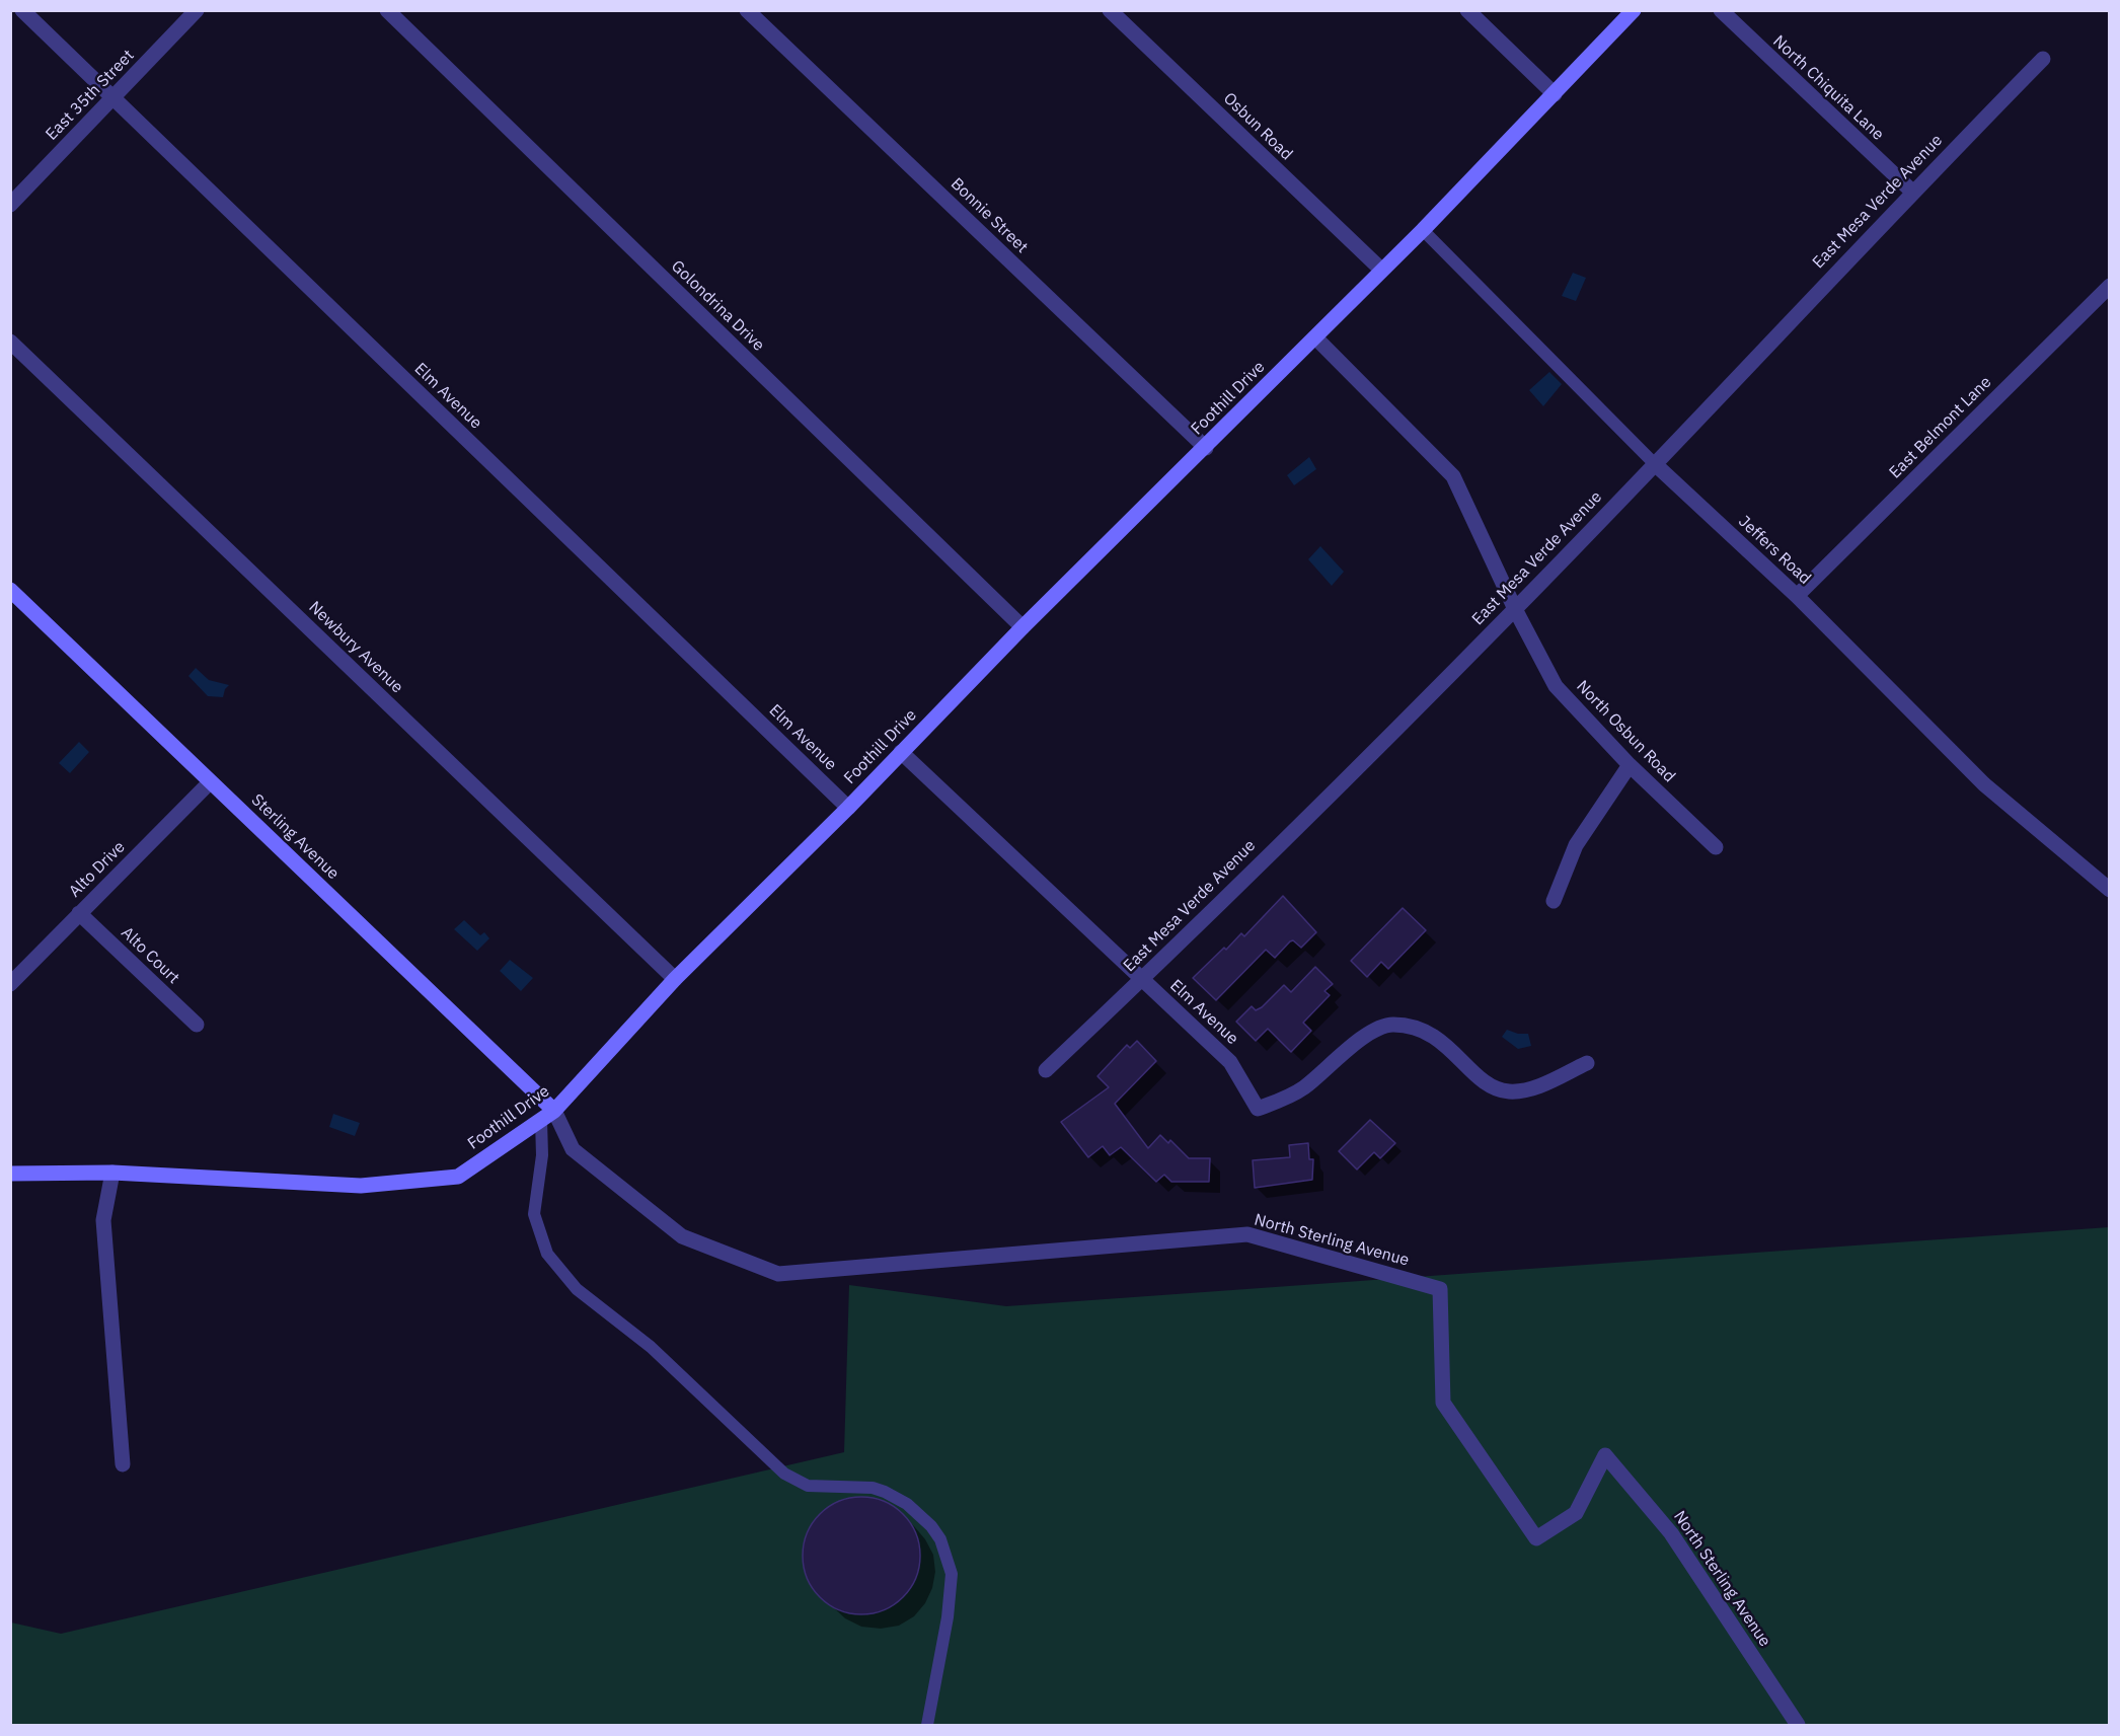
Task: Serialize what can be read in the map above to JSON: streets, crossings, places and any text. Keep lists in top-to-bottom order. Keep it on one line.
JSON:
{"streets":{"street":["North Chiquita Lane","East 35th Street","Osbun Road","East Mesa Verde Avenue","Bonnie Street","Golondrina Drive","Elm Avenue","Foothill Drive","East Belmont Lane","Jeffers Road","Newbury Avenue","North Osbun Road","Sterling Avenue","Alto Drive","Alto Court","North Sterling Avenue"]},"crossings":[["North Chiquita Lane","East Mesa Verde Avenue"],["East 35th Street","Elm Avenue"],["Osbun Road","Foothill Drive"],["East Mesa Verde Avenue","Elm Avenue"],["East Mesa Verde Avenue","Jeffers Road"],["East Mesa Verde Avenue","North Osbun Road"],["Bonnie Street","Foothill Drive"],["Golondrina Drive","Foothill Drive"],["Elm Avenue","Foothill Drive"],["Foothill Drive","Jeffers Road"],["Foothill Drive","Newbury Avenue"],["Foothill Drive","North Osbun Road"],["Foothill Drive","Sterling Avenue"],["Foothill Drive","North Sterling Avenue"],["East Belmont Lane","Jeffers Road"],["Sterling Avenue","Alto Drive"],["Sterling Avenue","North Sterling Avenue"],["Alto Drive","Alto Court"]]}
